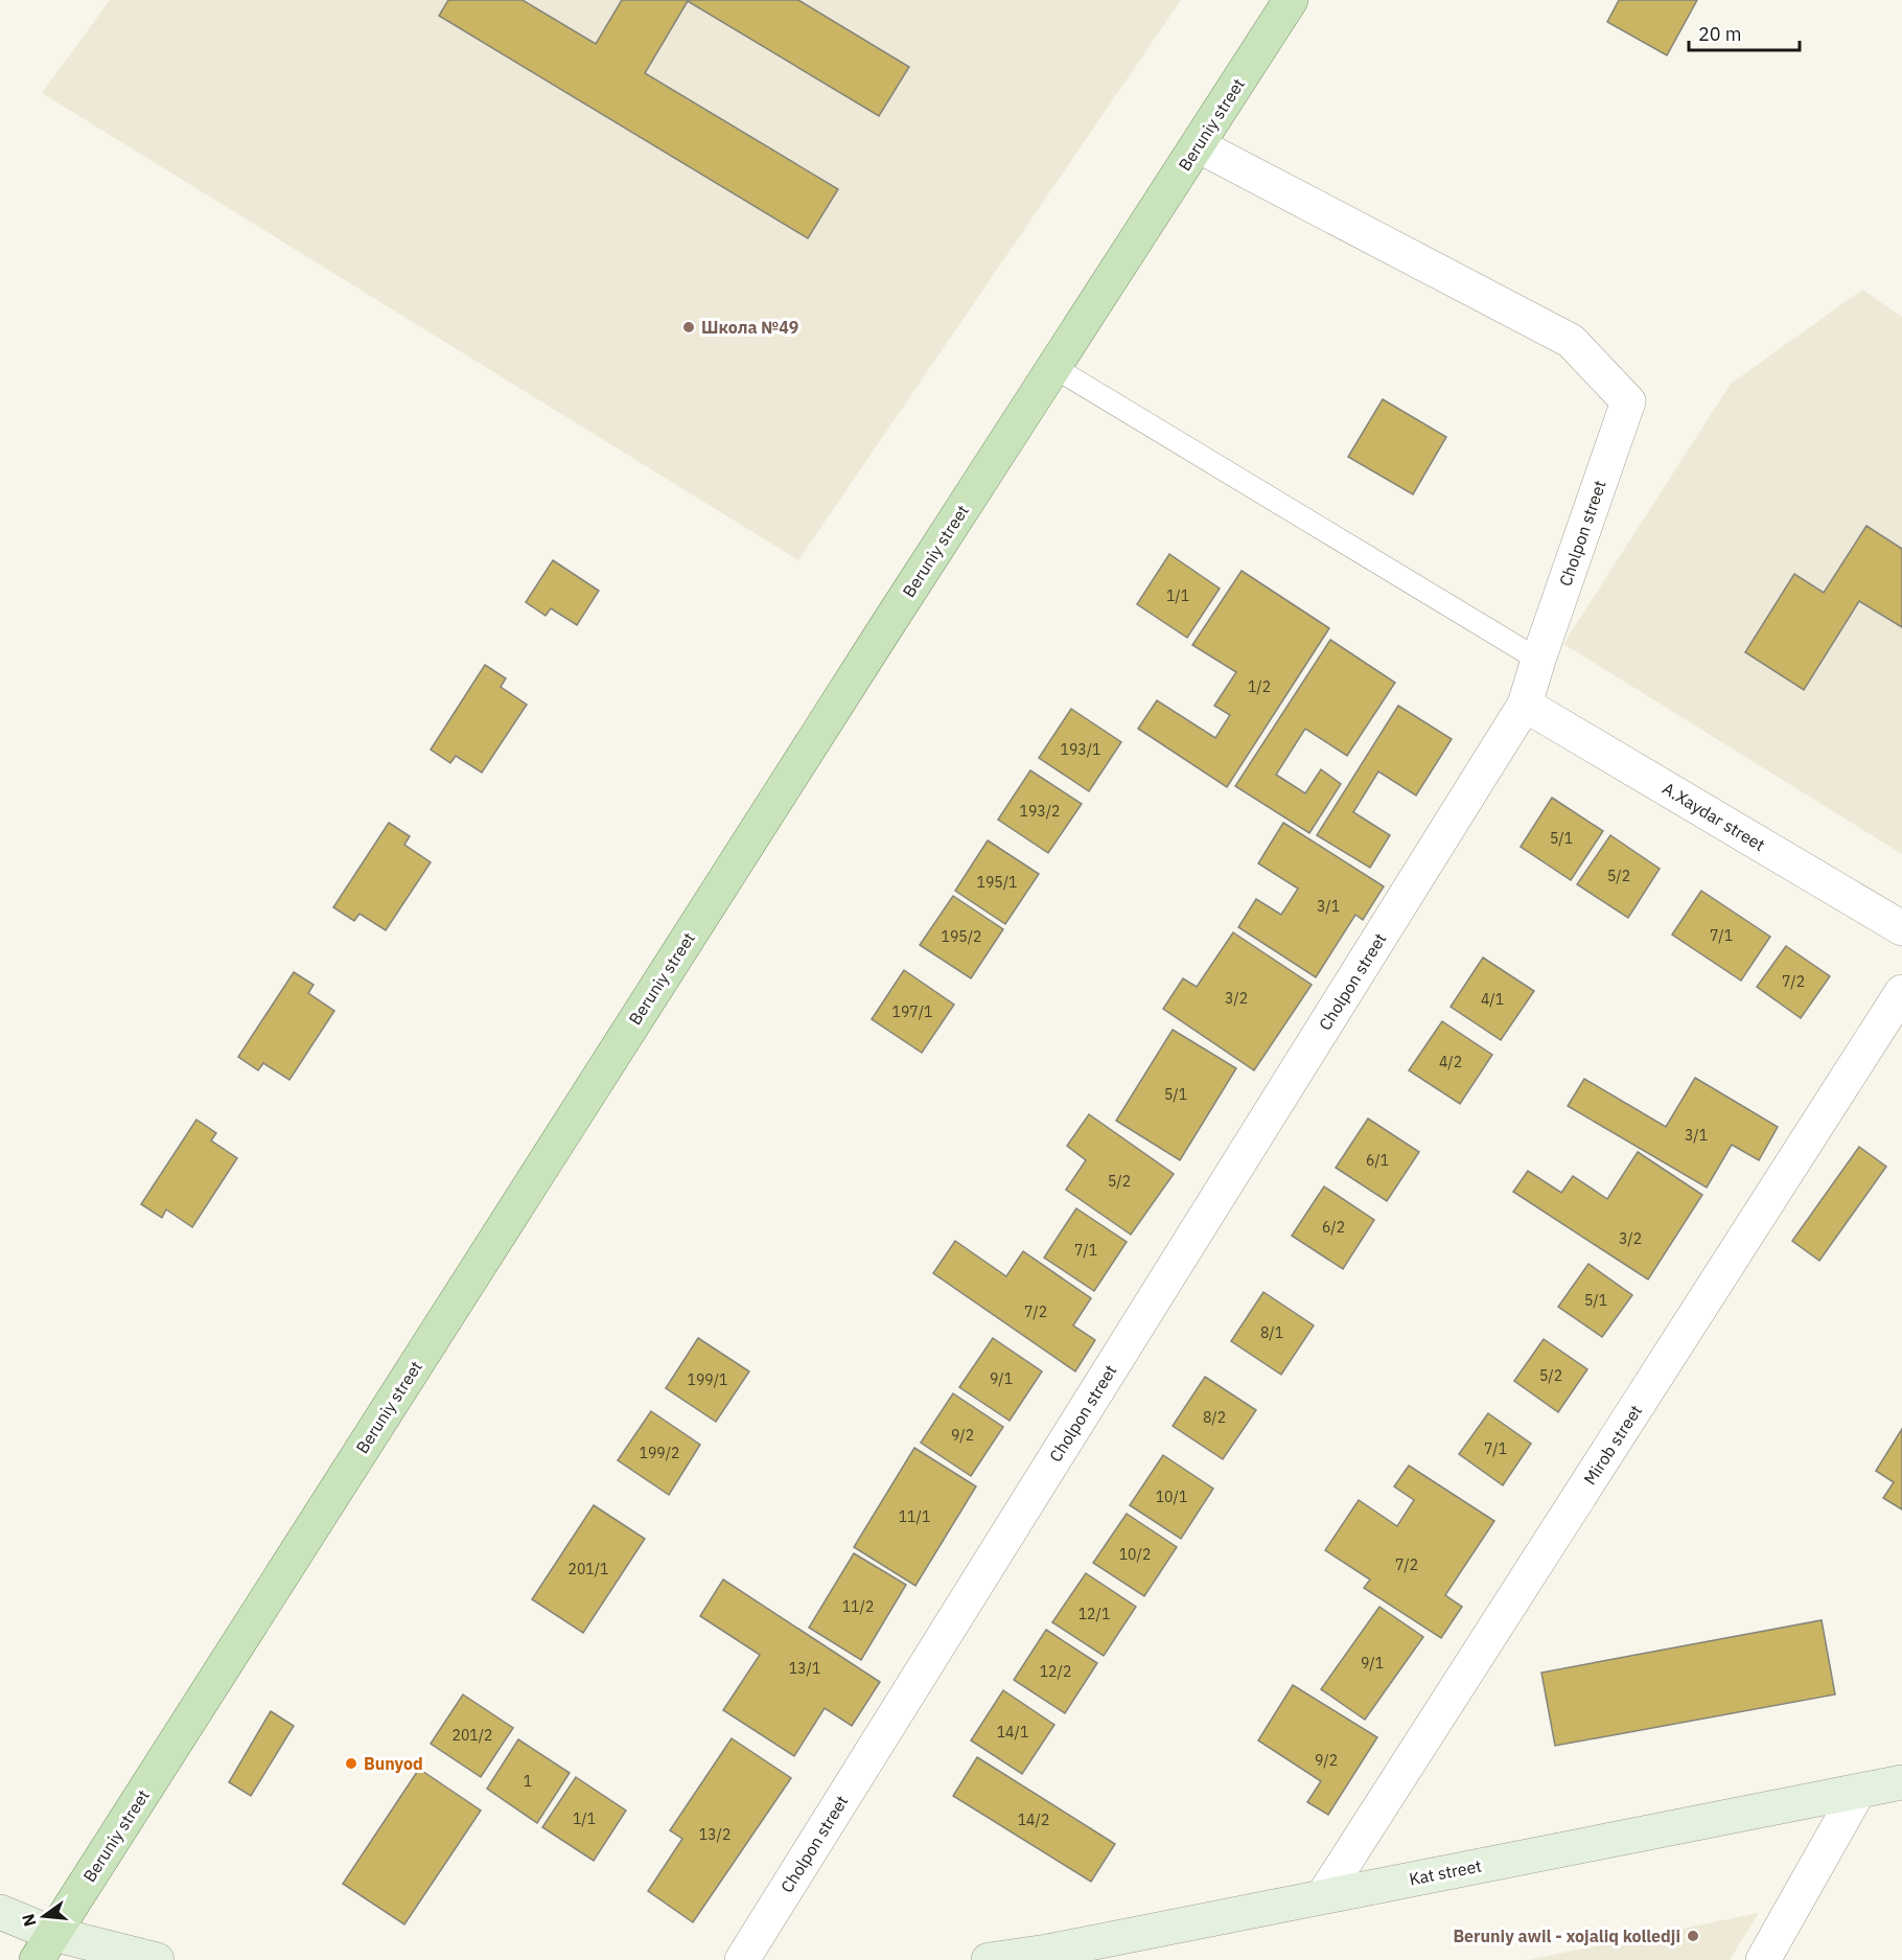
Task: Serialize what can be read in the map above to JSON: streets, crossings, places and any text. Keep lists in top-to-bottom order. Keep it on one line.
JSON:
{"streets":{"main road":["Beruniy street"],"street":["Cholpon street","A.Xaydar street","Mirob street","Kat street"]},"crossings":[["Beruniy street","Cholpon street"],["Cholpon street","A.Xaydar street"],["Mirob street","Kat street"]],"places":["Школа №49","Bunyod","Beruniy awil - xojaliq kolledji"],"house_numbers":["1/1","1/2","193/1","193/2","5/1","5/2","195/1","3/1","7/1","195/2","7/2","3/2","4/1","197/1","4/2","5/1","3/1","6/1","5/2","6/2","3/2","7/1","5/1","7/2","8/1","5/2","9/1","199/1","8/2","9/2","7/1","199/2","10/1","11/1","10/2","7/2","201/1","11/2","12/1","9/1","13/1","12/2","14/1","201/2","9/2","1","1/1","14/2","13/2"],"scale_bar":"20 m","north":"left"}
